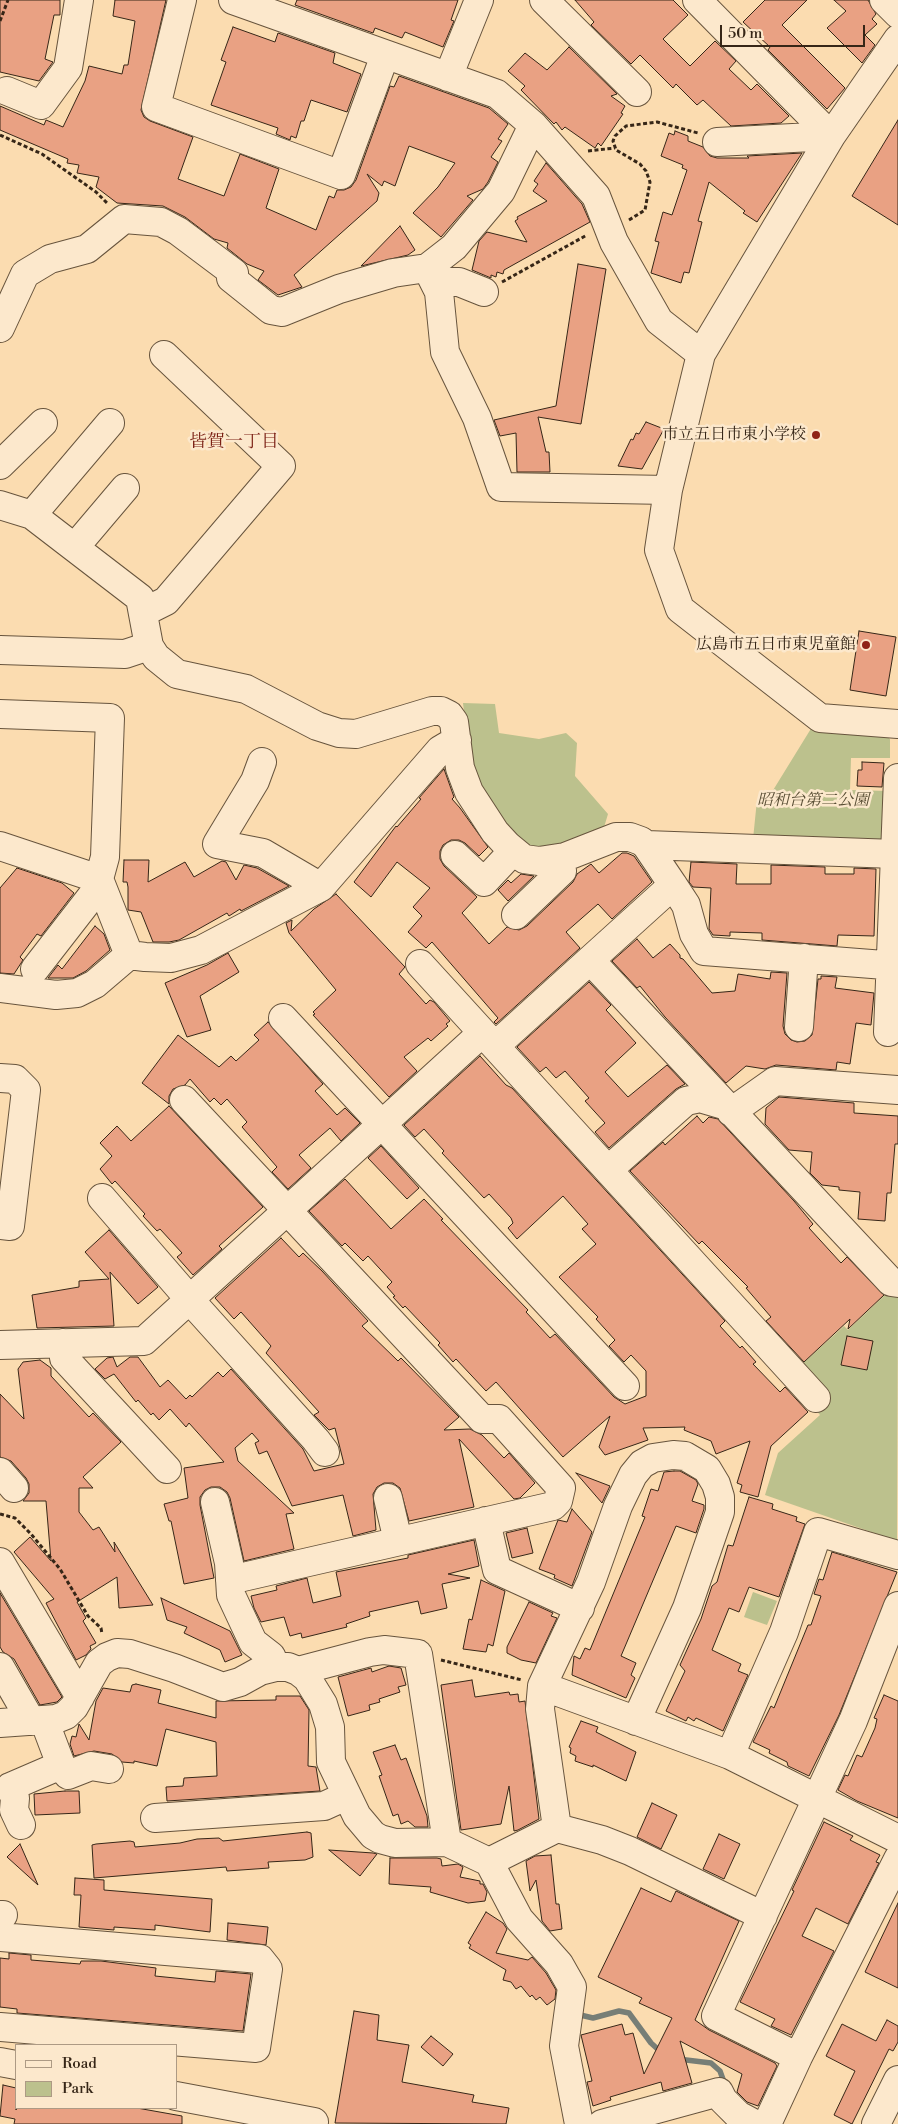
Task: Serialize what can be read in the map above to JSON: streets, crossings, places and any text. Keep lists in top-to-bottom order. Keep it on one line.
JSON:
{"districts":["皆賀一丁目"],"parks":["昭和台第二公園"],"places":["市立五日市東小学校","広島市五日市東児童館"],"legend":["Road","Park"],"scale_bar":"50 m"}
